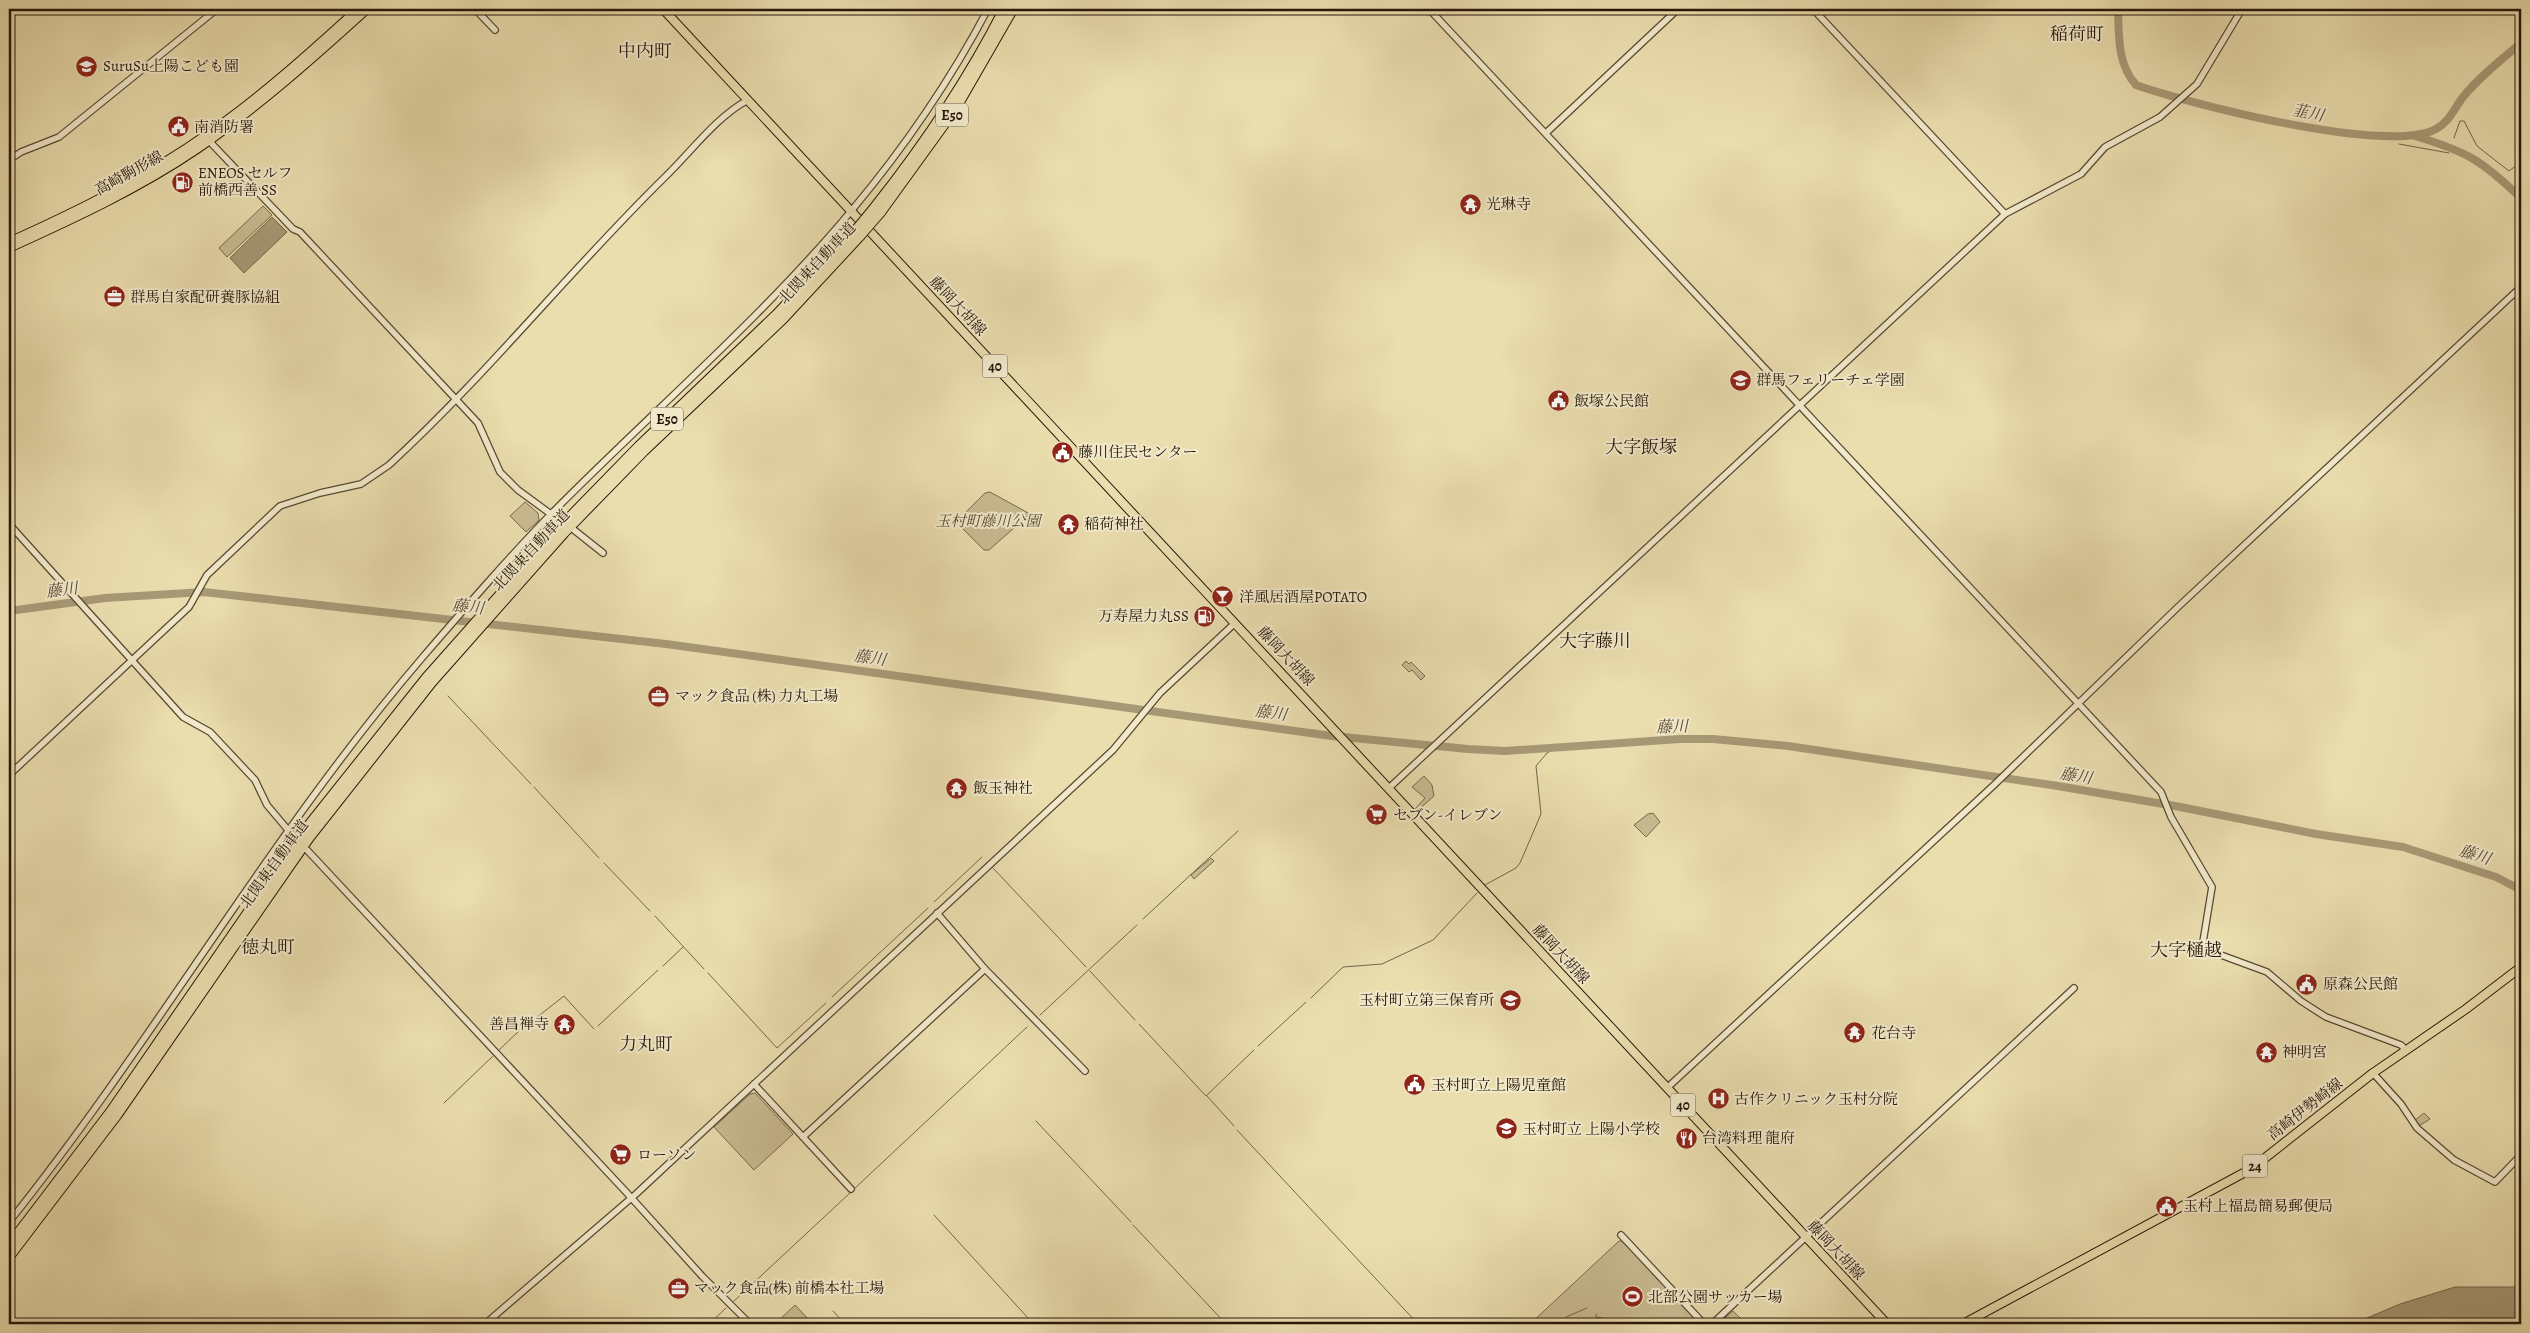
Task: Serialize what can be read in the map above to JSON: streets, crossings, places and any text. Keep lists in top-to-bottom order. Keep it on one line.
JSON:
{"streets":{"highway":["E50","北関東自動車道"],"main road":["高崎駒形線","藤岡大胡線","40","高崎伊勢崎線","24"]},"districts":["稲荷町","中内町","大字飯塚","大字藤川","徳丸町","大字樋越","力丸町"],"water":["韮川","藤川"],"parks":["玉村町藤川公園"],"places":{"school or university":["SuruSu上陽こども園","群馬フェリーチェ学園","玉村町立第三保育所","玉村町立 上陽小学校"],"public building":["南消防署","飯塚公民館","藤川住民センター","原森公民館","玉村町立上陽児童館","玉村上福島簡易郵便局"],"fuel station":["ENEOS セルフ 前橋西善 SS","万寿屋力丸SS"],"temple":["光琳寺","稲荷神社","飯玉神社","善昌禅寺","花台寺","神明宮"],"office":["群馬自家配研養豚協組","マック食品 (株) 力丸工場","マック食品(株) 前橋本社工場"],"bar":["洋風居酒屋POTATO"],"supermarket":["セブン-イレブン","ローソン"],"hospital":["古作クリニック玉村分院"],"restaurant":["台湾料理 龍府"],"sports":["北部公園サッカー場"]}}
